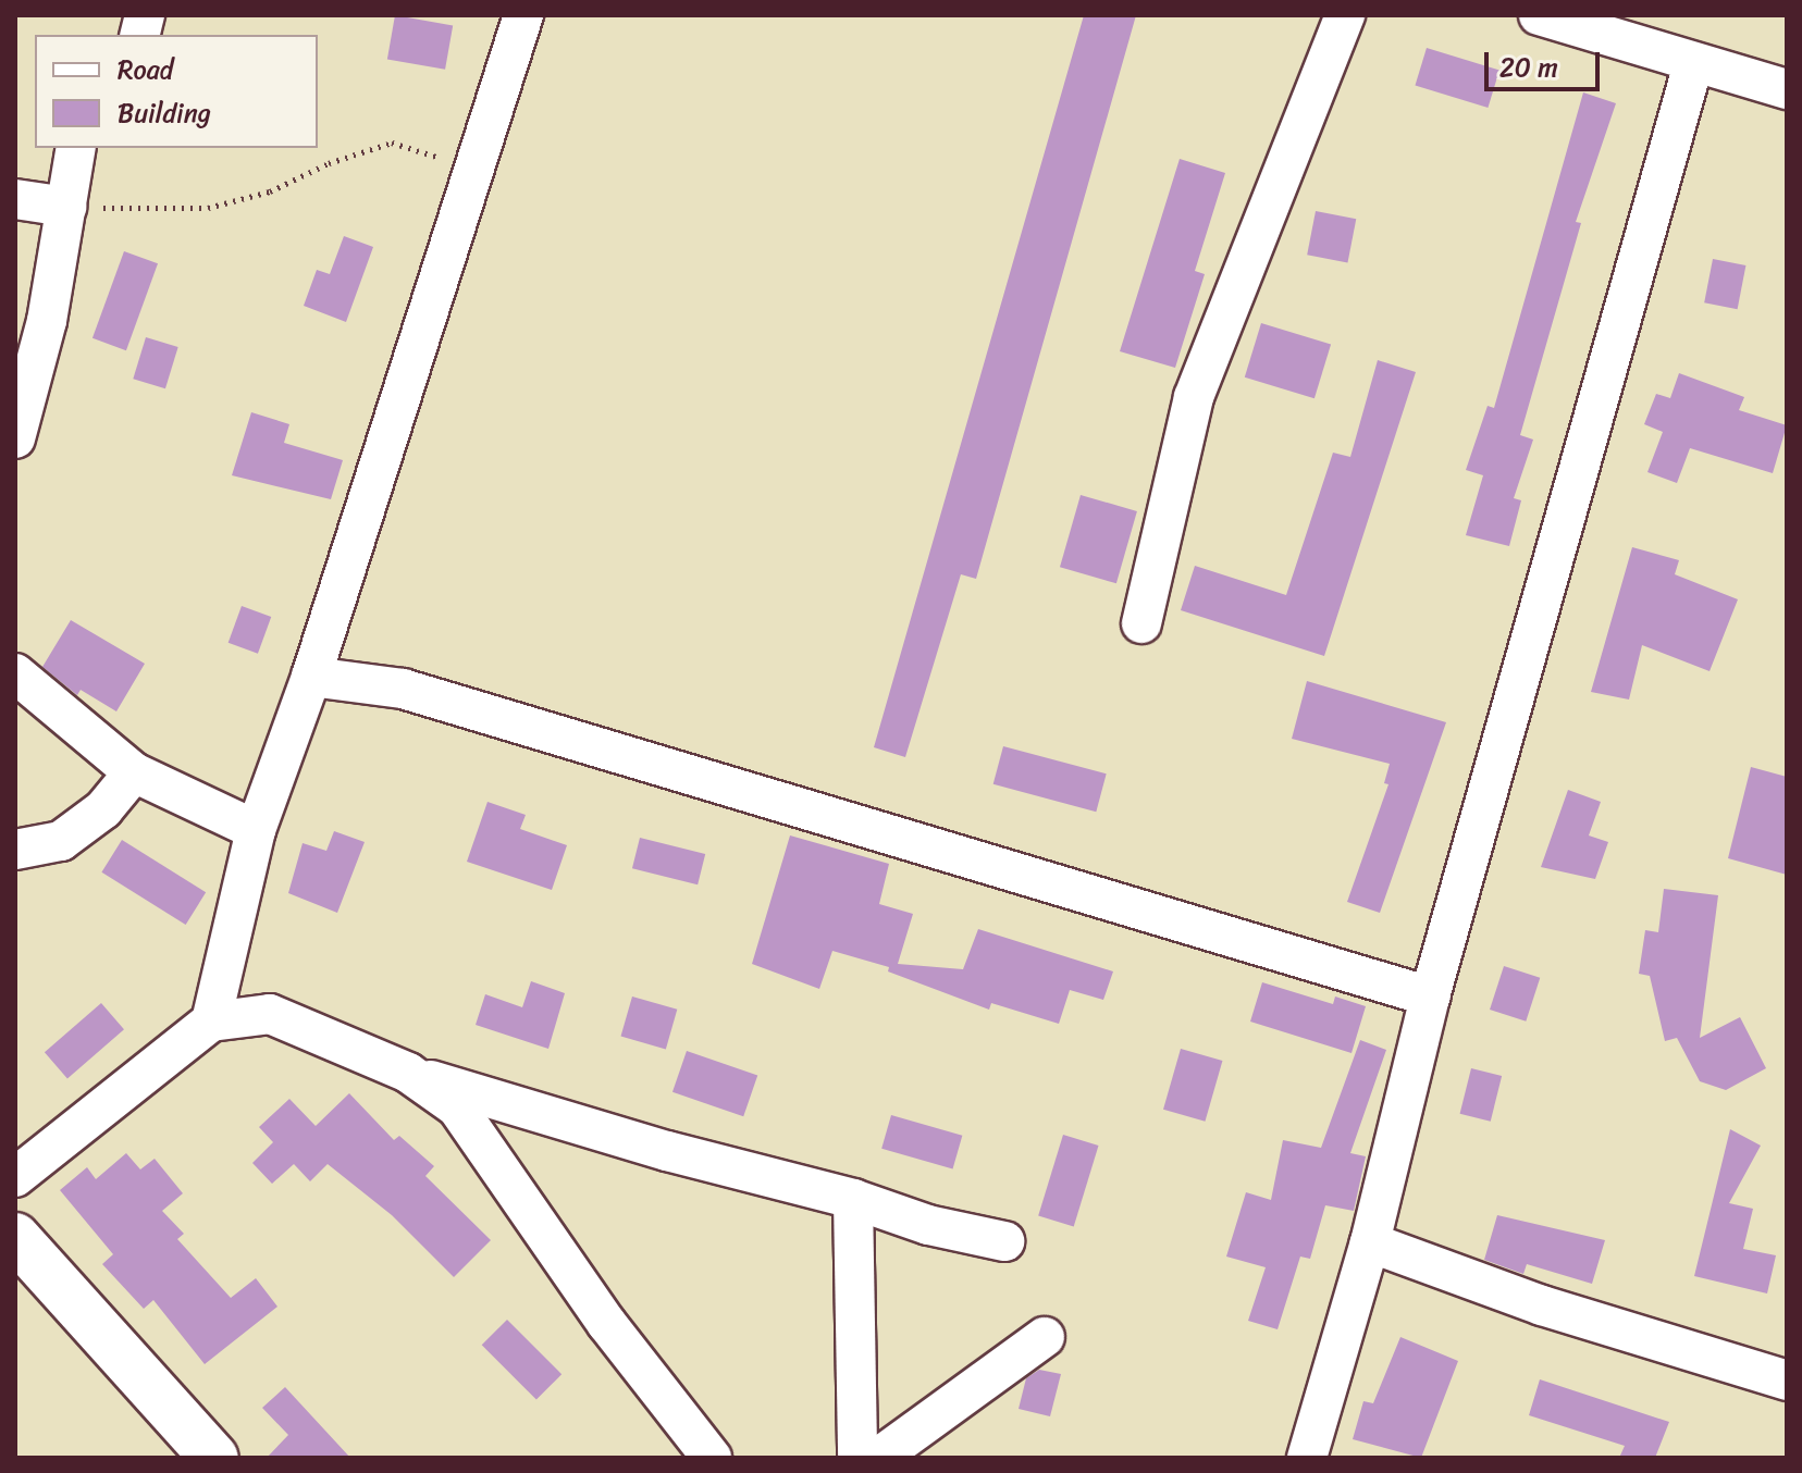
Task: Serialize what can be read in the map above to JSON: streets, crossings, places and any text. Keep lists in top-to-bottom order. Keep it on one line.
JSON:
{"legend":["Road","Building"],"scale_bar":"20 m"}
